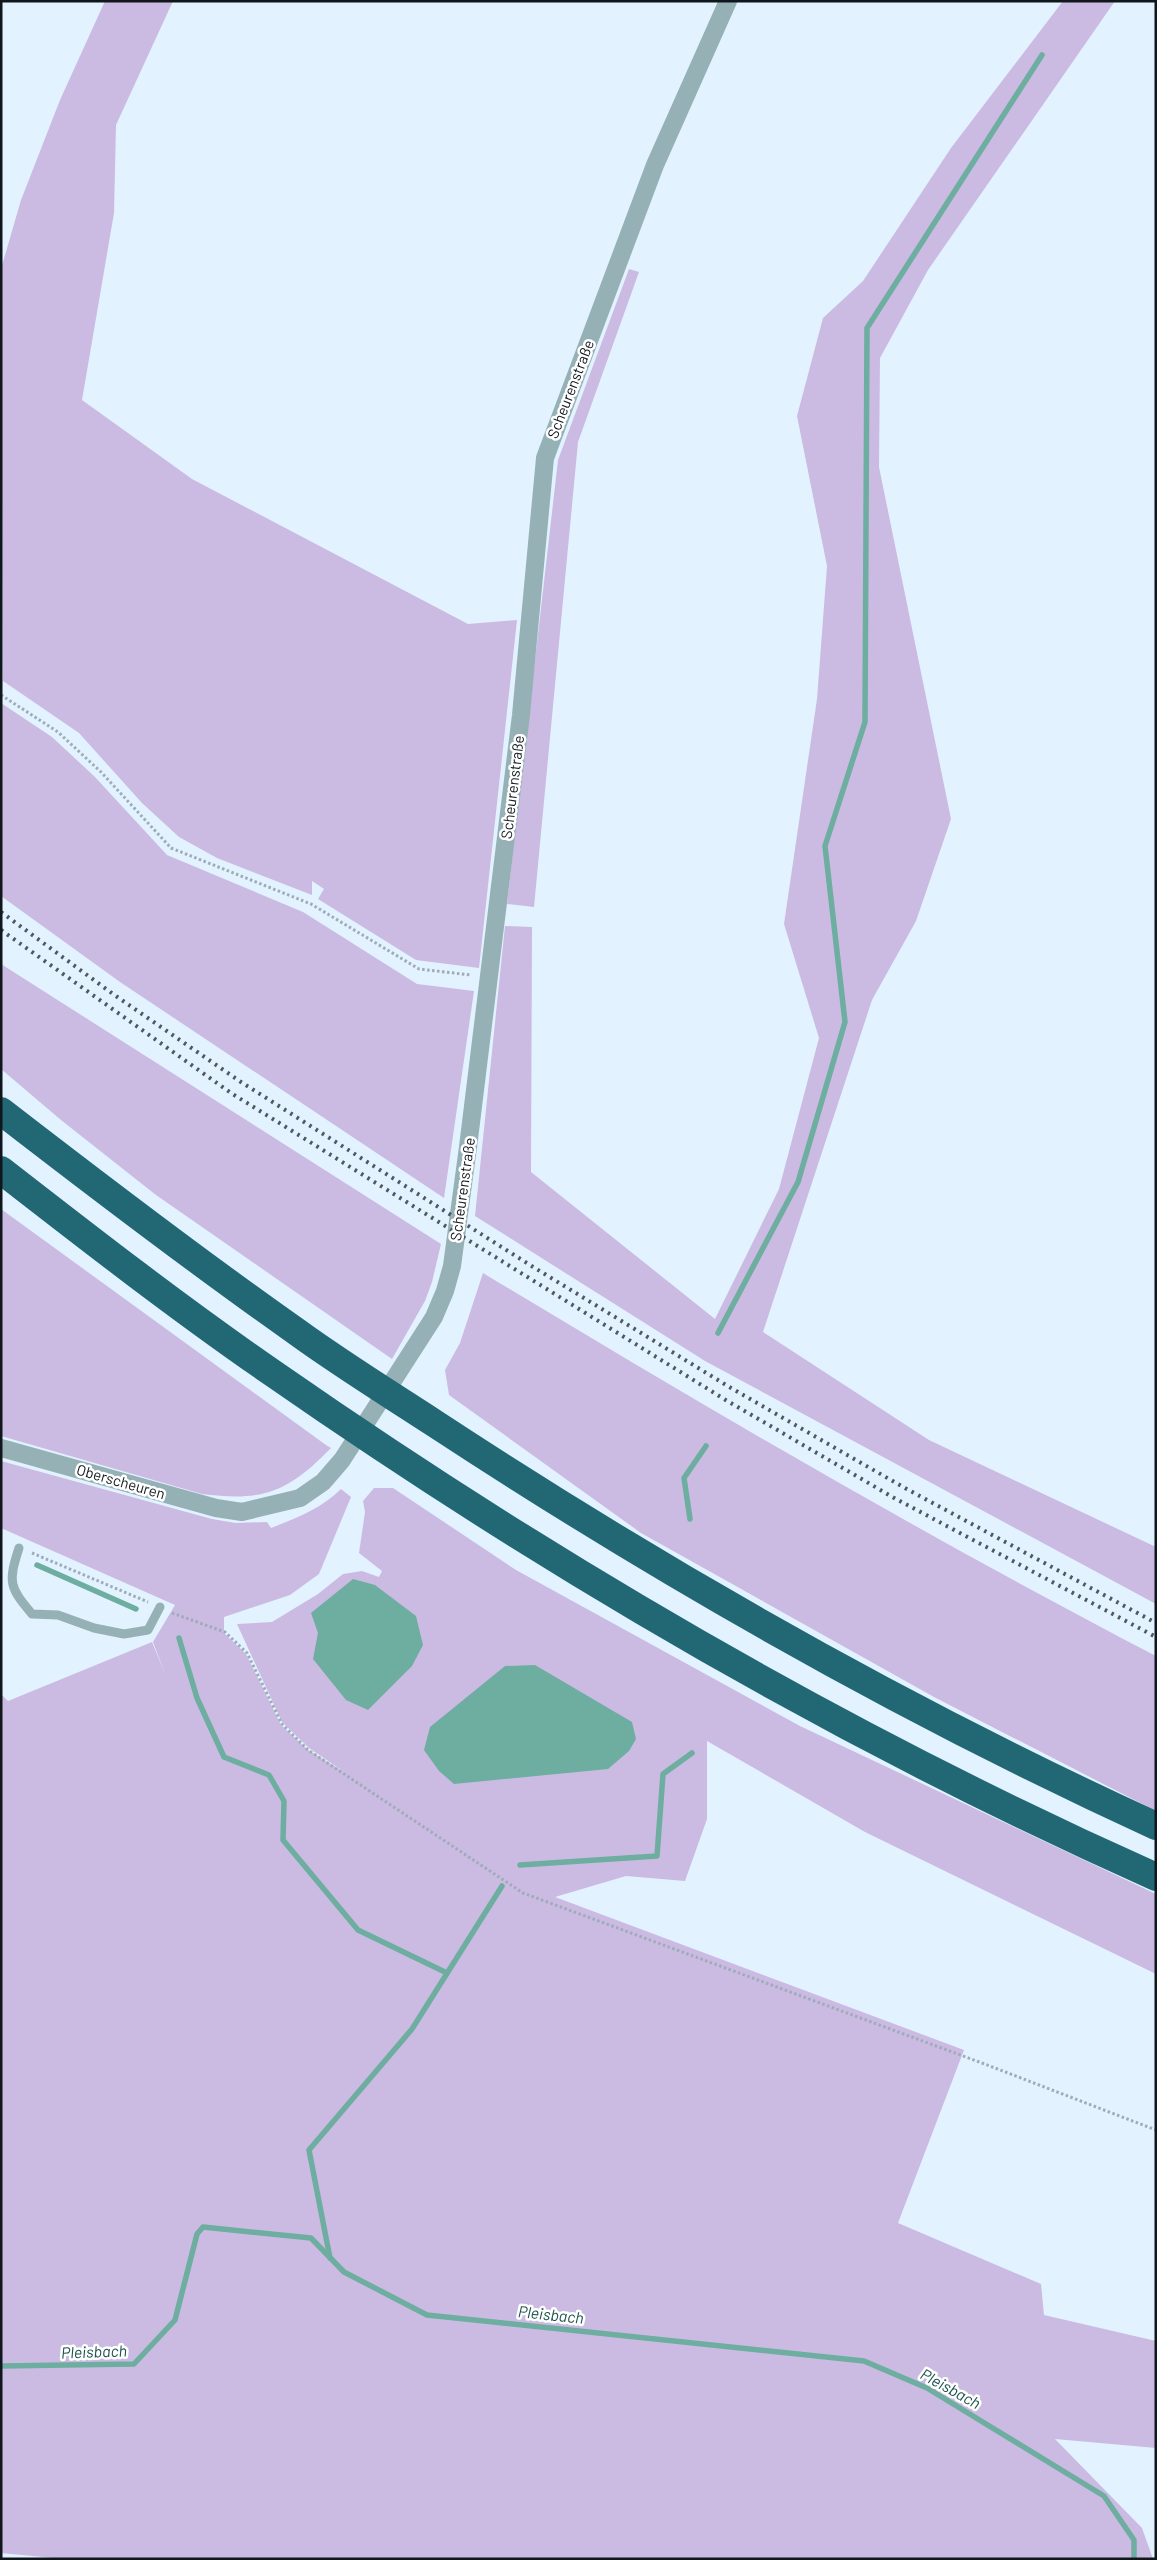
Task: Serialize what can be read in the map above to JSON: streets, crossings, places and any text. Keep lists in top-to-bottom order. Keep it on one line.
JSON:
{"streets":{"street":["Scheurenstraße","Oberscheuren"]},"crossings":[["Scheurenstraße","Oberscheuren"]],"water":["Pleisbach"]}
